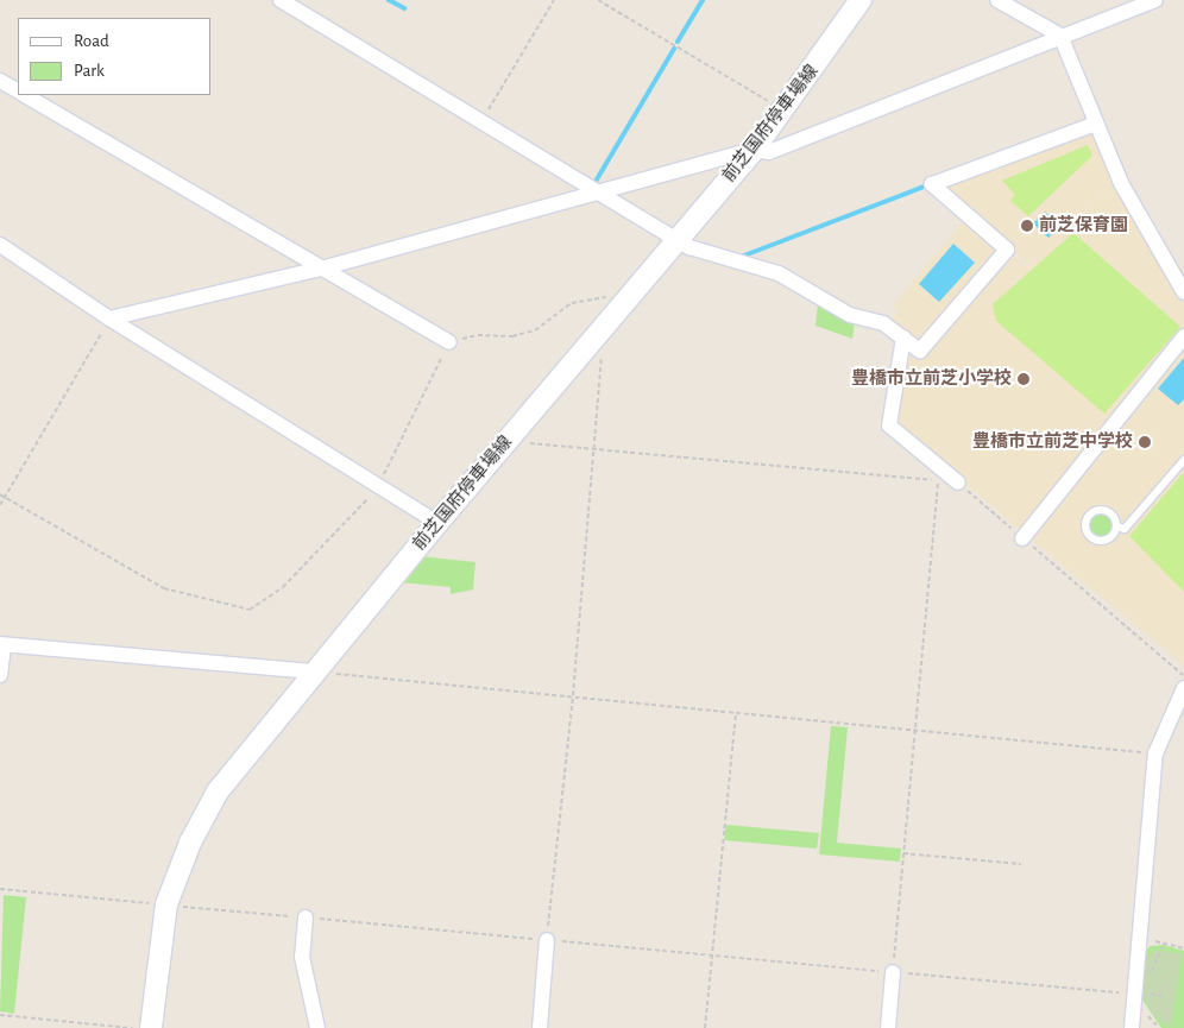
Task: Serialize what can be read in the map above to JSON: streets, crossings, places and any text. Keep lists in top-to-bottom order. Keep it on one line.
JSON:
{"streets":{"main road":["前芝国府停車場線"]},"places":["前芝保育園","豊橋市立前芝小学校","豊橋市立前芝中学校"],"legend":["Road","Park"]}
